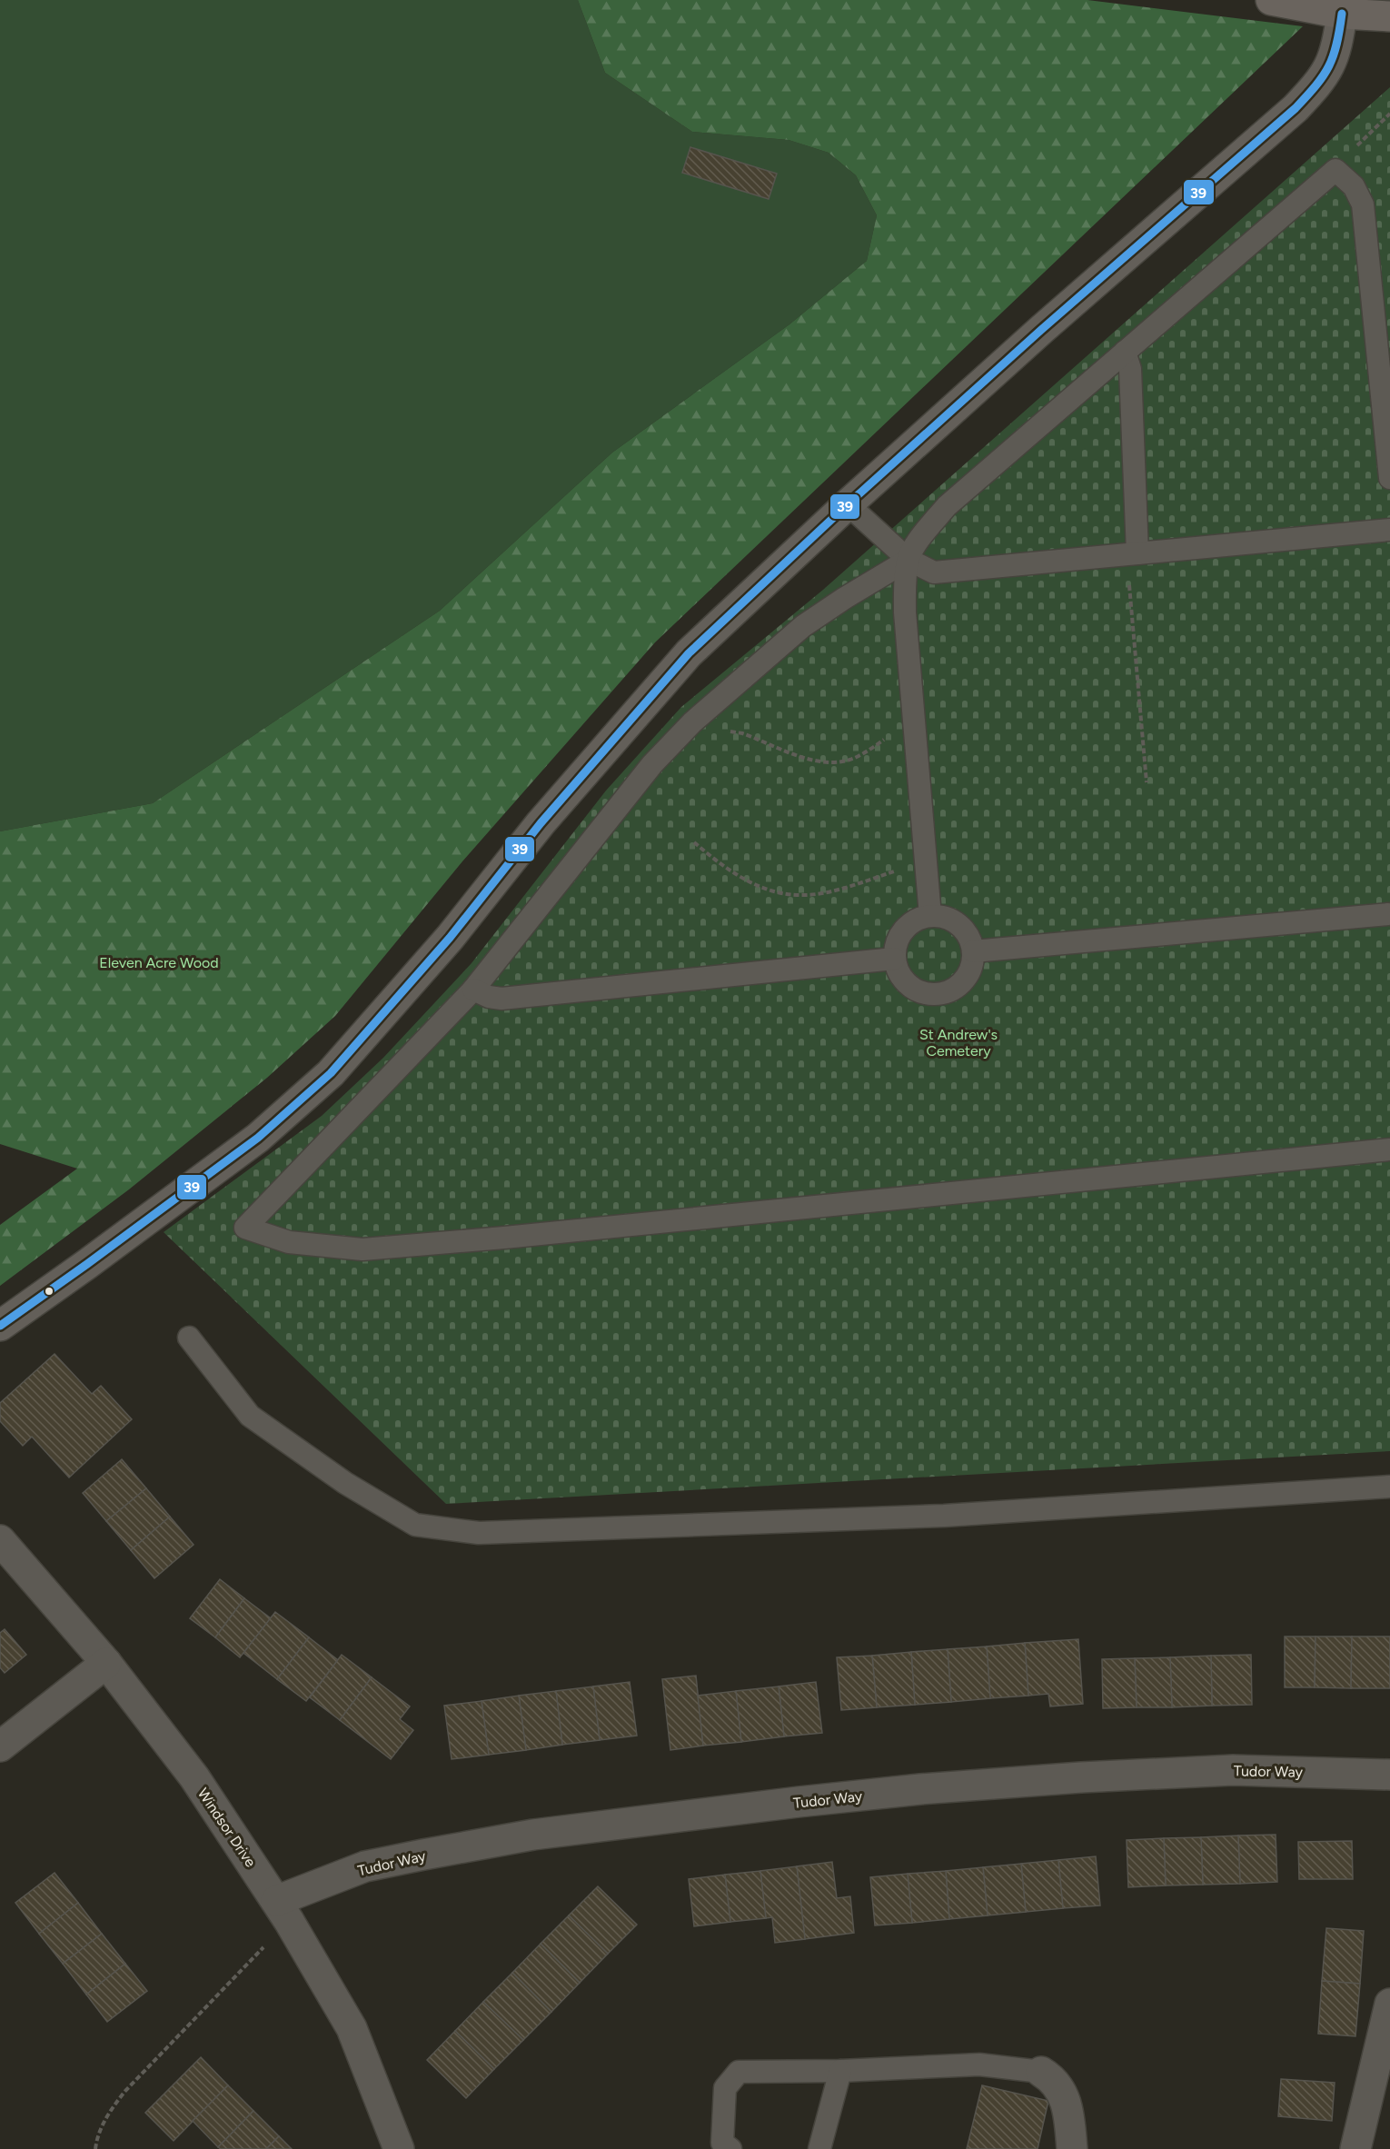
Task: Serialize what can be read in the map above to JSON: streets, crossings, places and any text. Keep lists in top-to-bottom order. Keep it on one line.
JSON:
{"streets":{"street":["Tudor Way","Windsor Drive"]},"crossings":[["Tudor Way","Windsor Drive"]],"parks":["Eleven Acre Wood","St Andrew's Cemetery"],"lines":["transit line 39"]}
